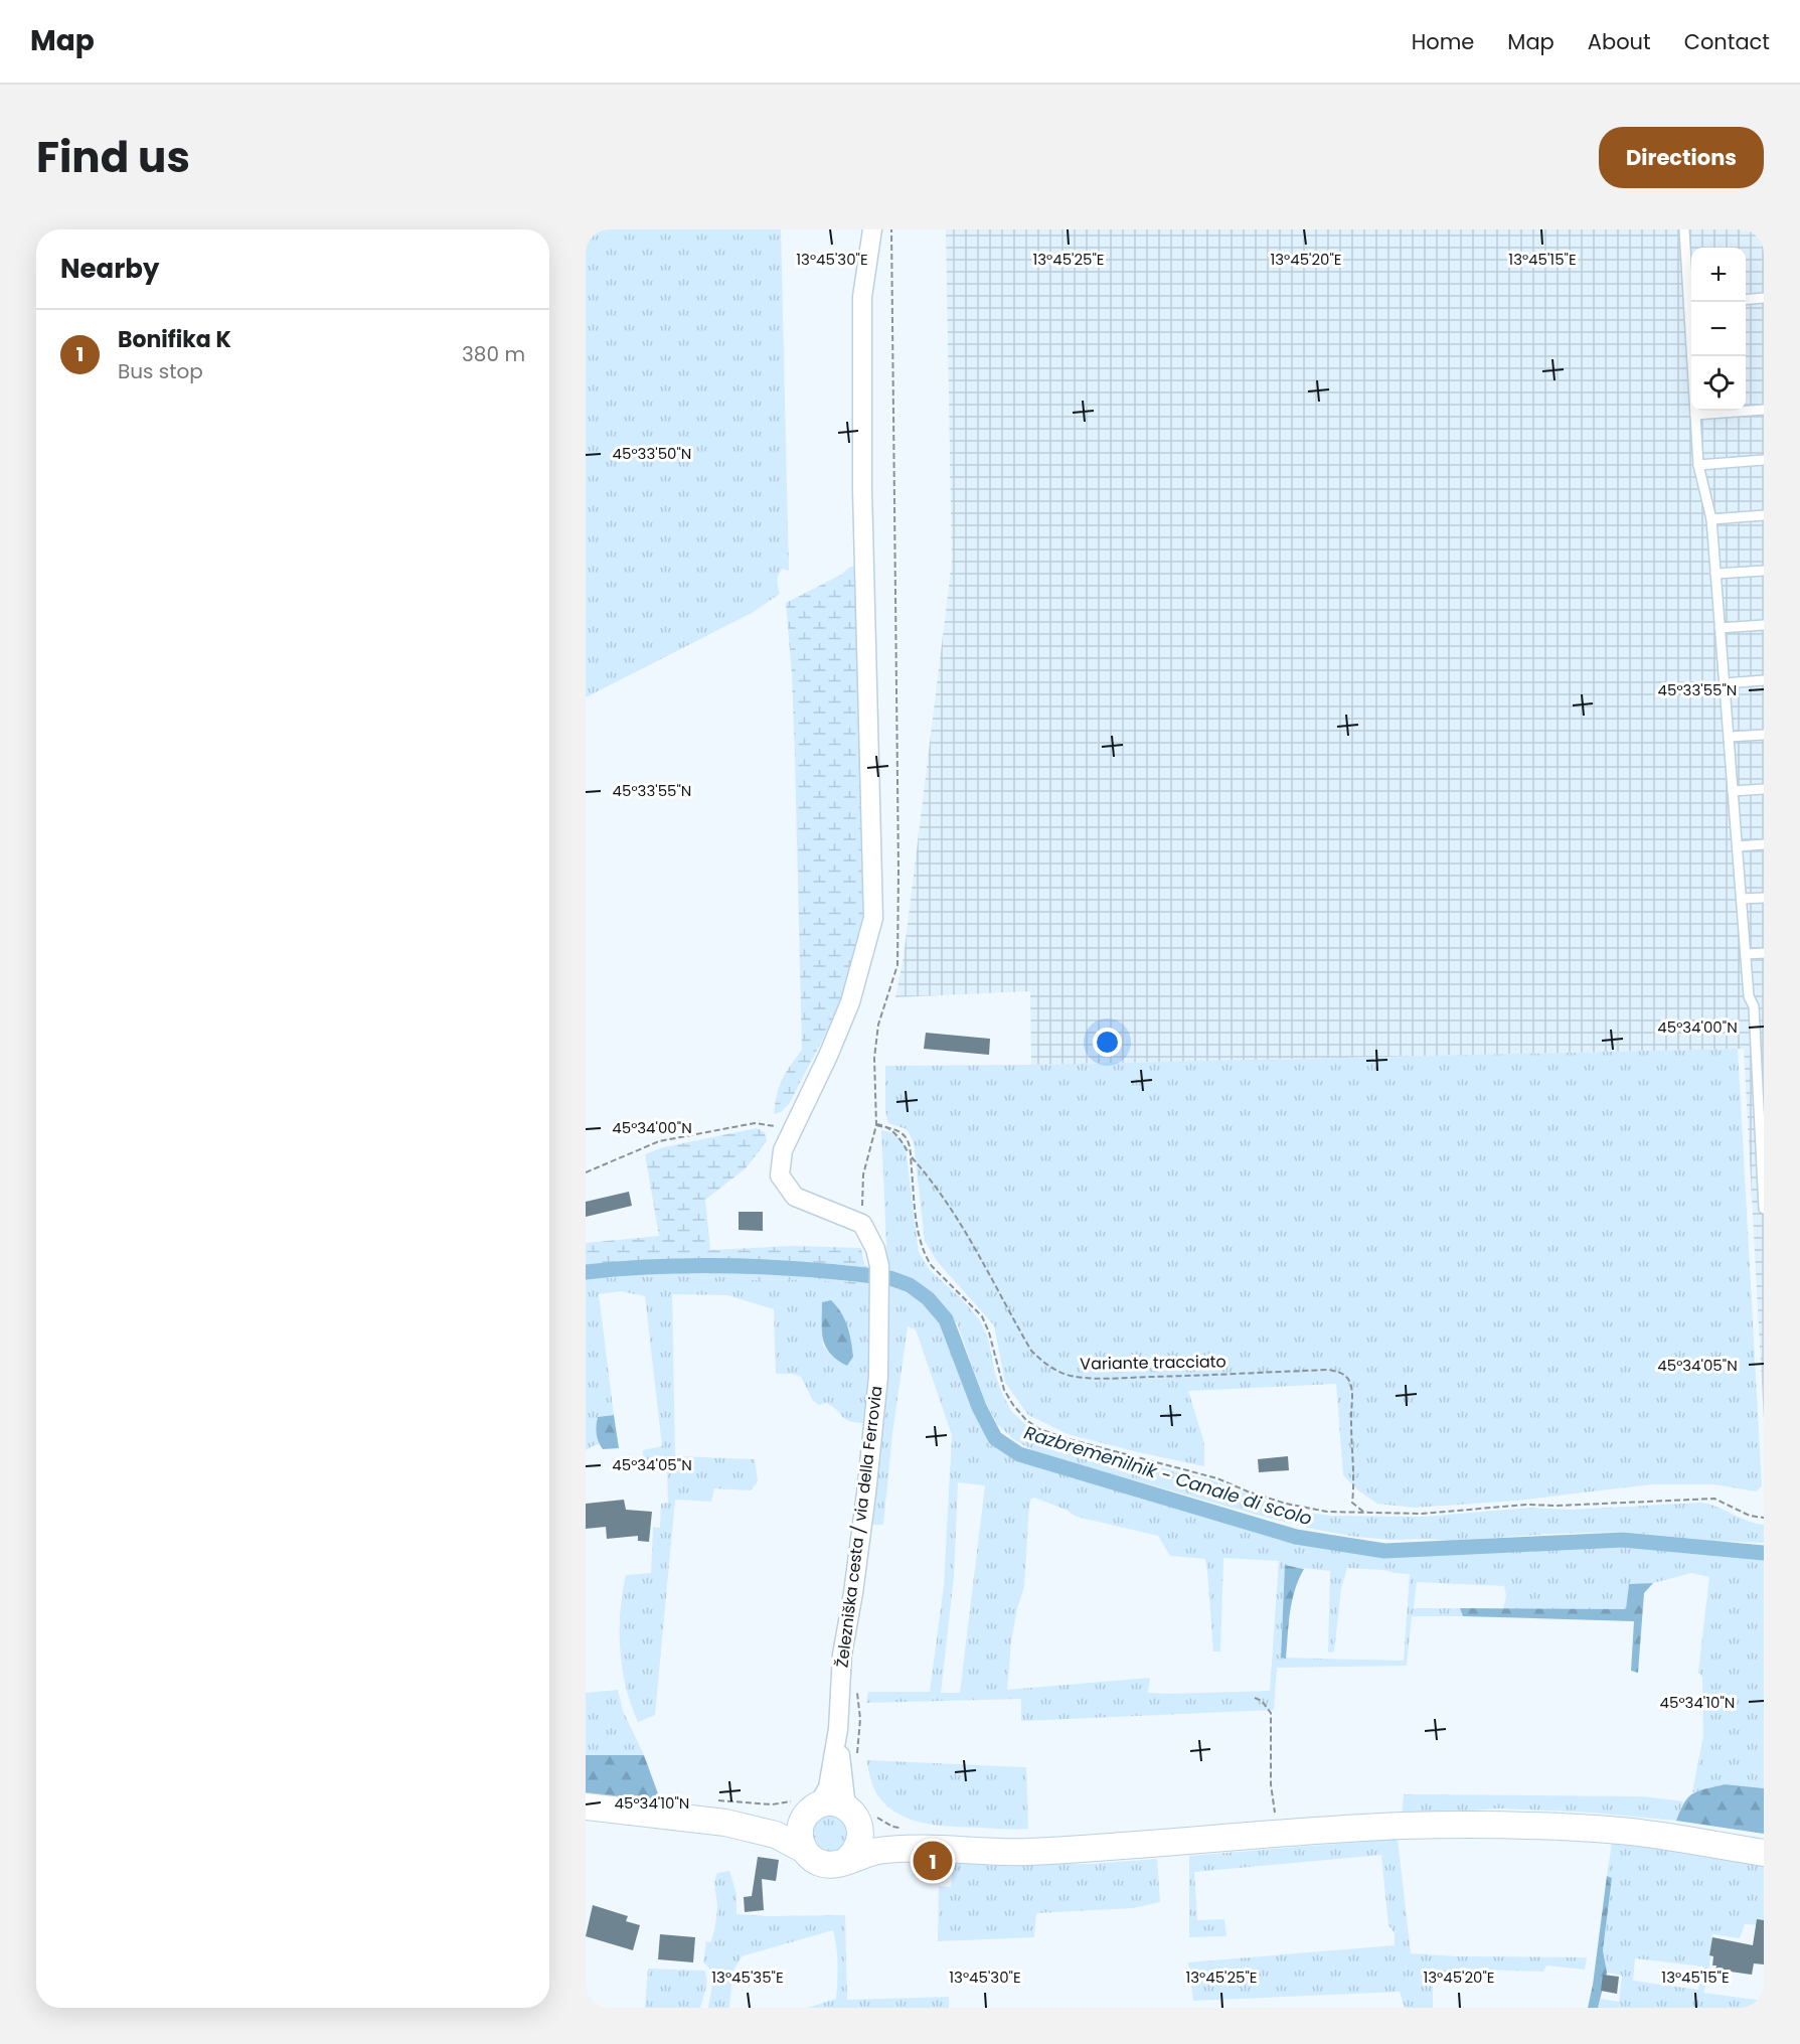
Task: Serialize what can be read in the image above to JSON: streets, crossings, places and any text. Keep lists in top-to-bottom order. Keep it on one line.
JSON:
{"streets":{"street":["Železniška cesta / via della Ferrovia"],"path":["Variante tracciato"]},"water":["Razbremenilnik - Canale di scolo"],"page":{"header":"Map","nav":["Home","Map","About","Contact"],"title":"Find us","buttons":"Directions","heading":"Nearby","map_buttons":["+","−"],"list":[{"mark":"1","name":"Bonifika K","note":"Bus stop","value":"380 m"}],"pins":"1"},"coordinates":["13°45'30\"E","13°45'25\"E","13°45'20\"E","13°45'15\"E","45°33'50\"N","45°33'55\"N","45°34'00\"N","45°34'05\"N","45°34'10\"N","13°45'35\"E"]}
